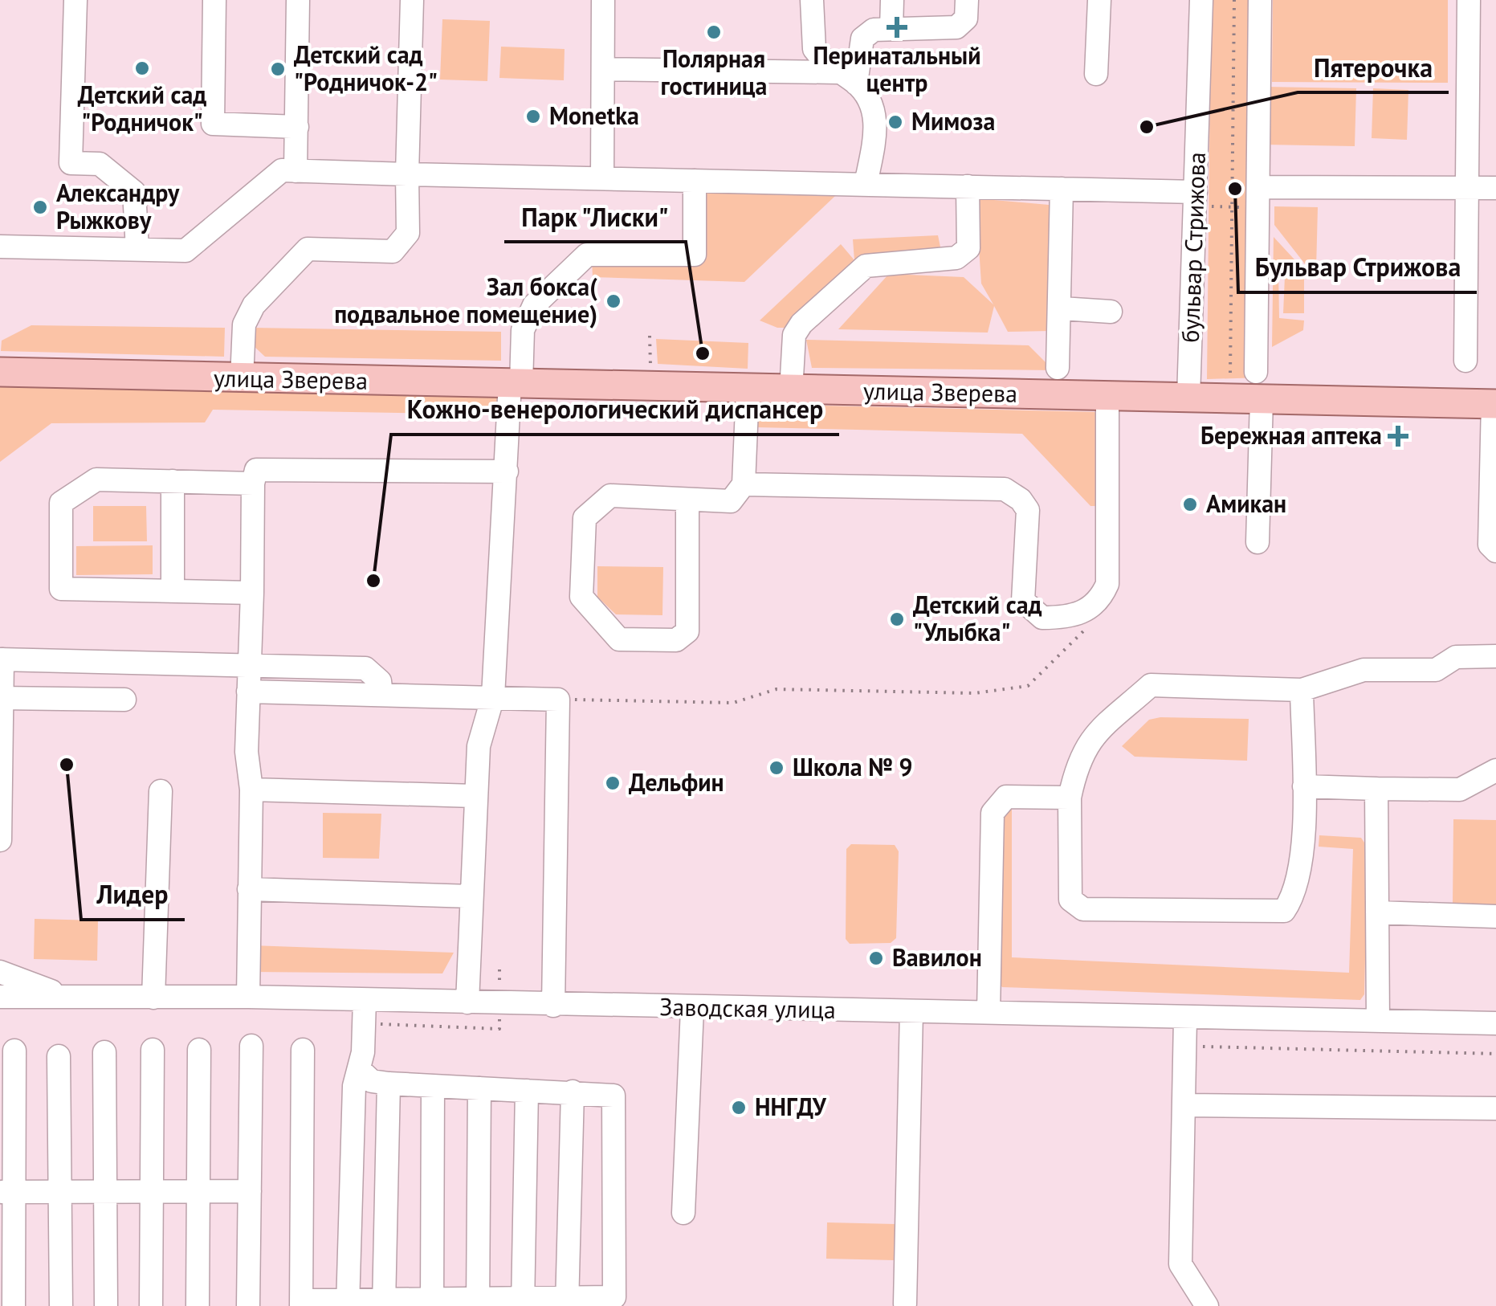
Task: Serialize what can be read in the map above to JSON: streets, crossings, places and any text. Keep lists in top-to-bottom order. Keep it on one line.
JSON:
{"streets":{"main road":["улица Зверева"],"street":["бульвар Стрижова","Заводская улица"]},"crossings":[["бульвар Стрижова","улица Зверева"]],"places":{"health":["Перинатальный центр","Бережная аптека"],"other":["Полярная гостиница","Детский сад \"Родничок\"","Детский сад \"Родничок-2\"","Monetka","Мимоза","Пятерочка","Бульвар Стрижова","Александру Рыжкову","Зал бокса( подвальное помещение)","Парк \"Лиски\"","Амикан","Кожно-венерологический диспансер","Детский сад \"Улыбка\"","Лидер","Школа № 9","Дельфин","Вавилон","ННГДУ"]}}
